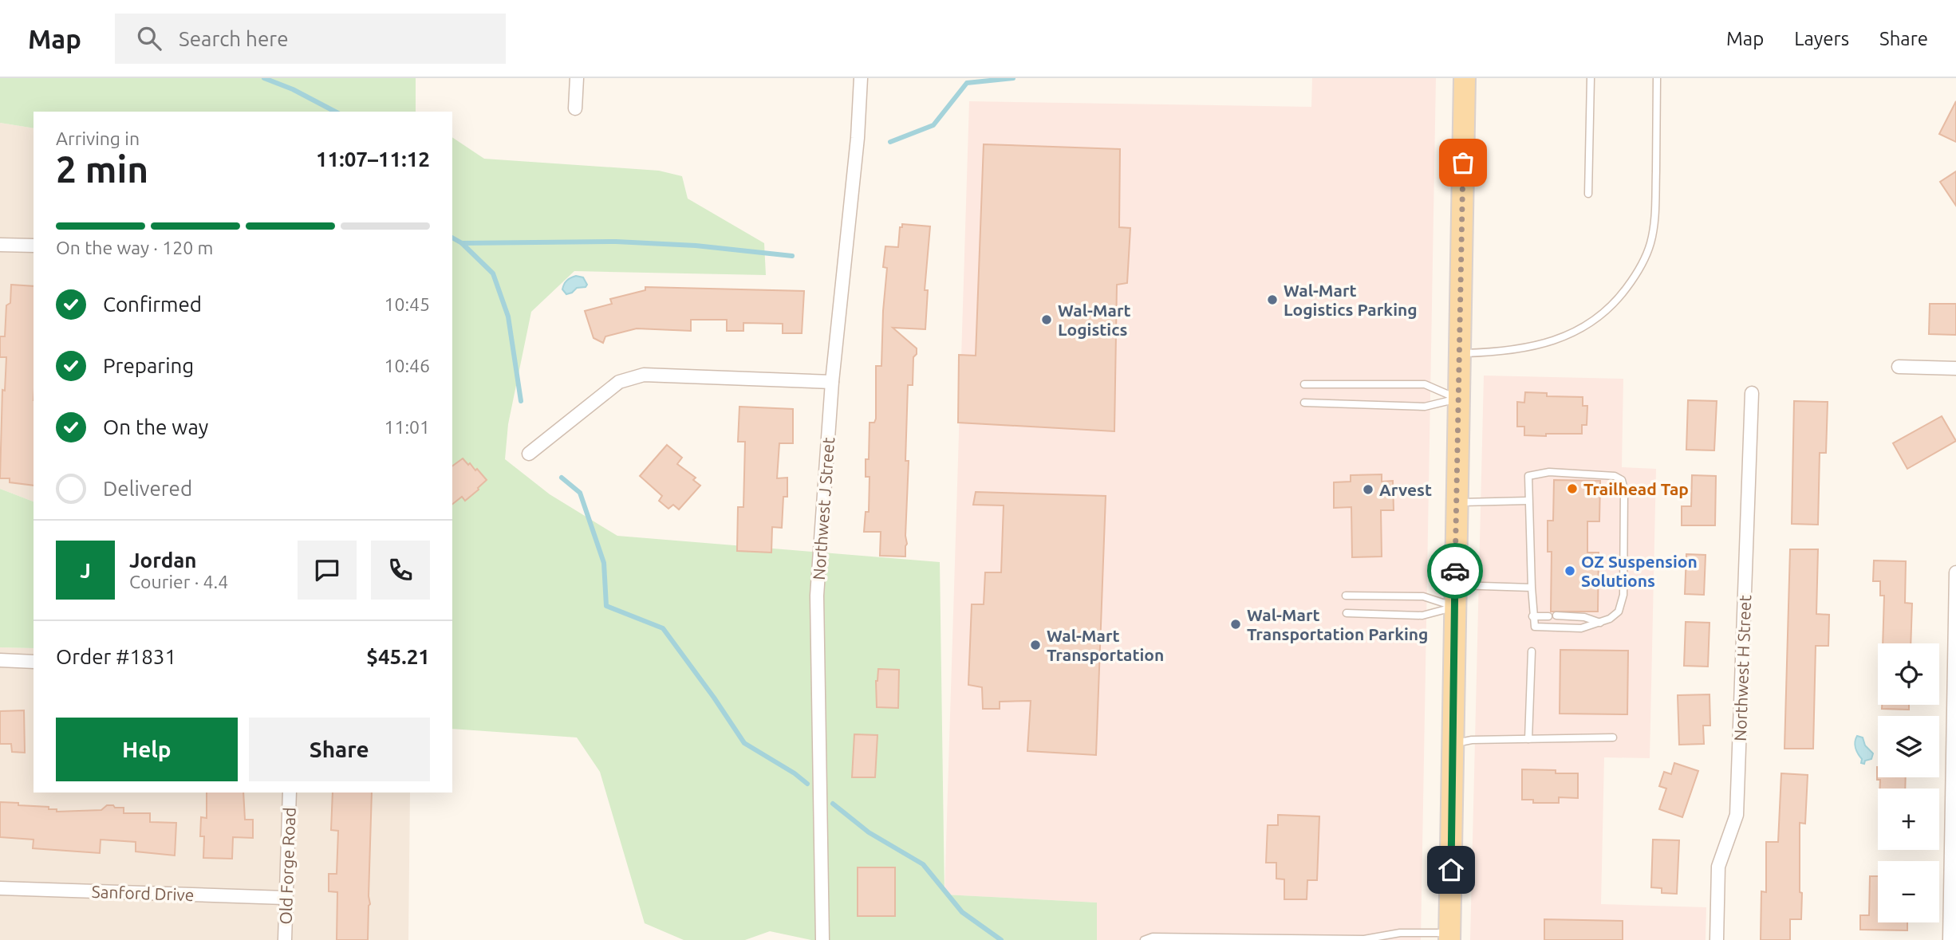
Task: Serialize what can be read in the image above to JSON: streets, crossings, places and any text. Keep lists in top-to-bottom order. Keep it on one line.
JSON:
{"streets":{"street":["Northwest J Street","Northwest H Street","Old Forge Road","Sanford Drive"]},"crossings":[["Old Forge Road","Sanford Drive"]],"places":["Wal-Mart Logistics Parking","Wal-Mart Logistics","Trailhead Tap","Arvest","OZ Suspension Solutions","Wal-Mart Transportation Parking","Wal-Mart Transportation"],"page":{"header":"Map","search":"Search here","nav":["Map","Layers","Share"],"heading":["2 min","Arriving in","11:07–11:12"],"panel":["Jordan","Courier · 4.4","Order #1831","$45.21"],"bar":"On the way · 120 m","list":[["Confirmed","10:45"],["Preparing","10:46"],["On the way","11:01"],"Delivered"],"round":"J","map_buttons":["+","−"],"buttons":["Help","Share"]}}
